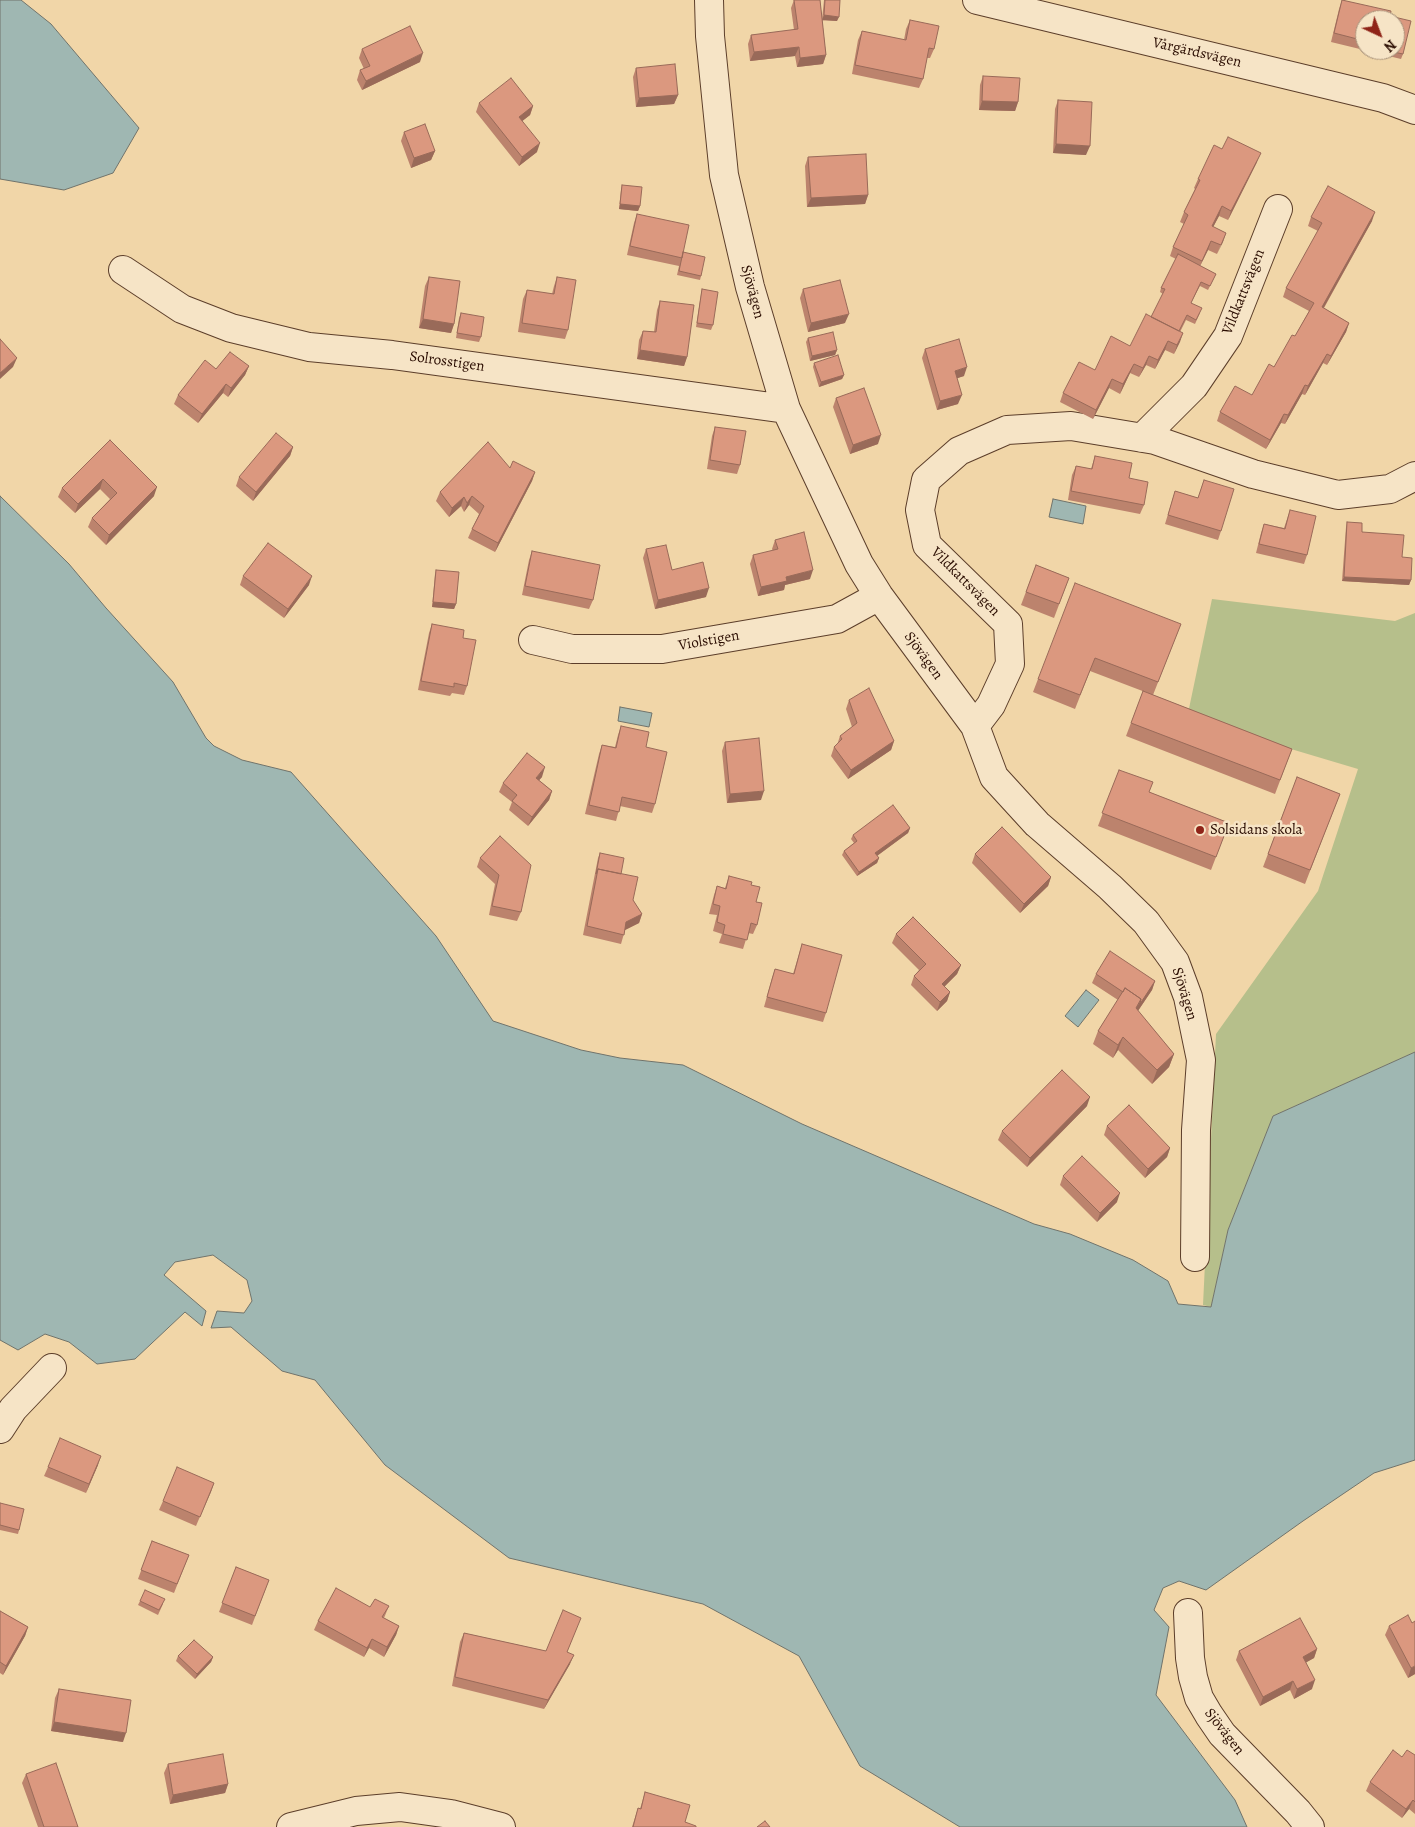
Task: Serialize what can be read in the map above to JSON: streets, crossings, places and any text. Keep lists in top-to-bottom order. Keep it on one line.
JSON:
{"streets":{"street":["Vårgärdsvägen","Sjövägen","Vildkattsvägen","Solrosstigen","Violstigen"]},"crossings":[["Sjövägen","Vildkattsvägen"],["Sjövägen","Solrosstigen"],["Sjövägen","Violstigen"]],"places":["Solsidans skola"],"north":"bottom right"}
